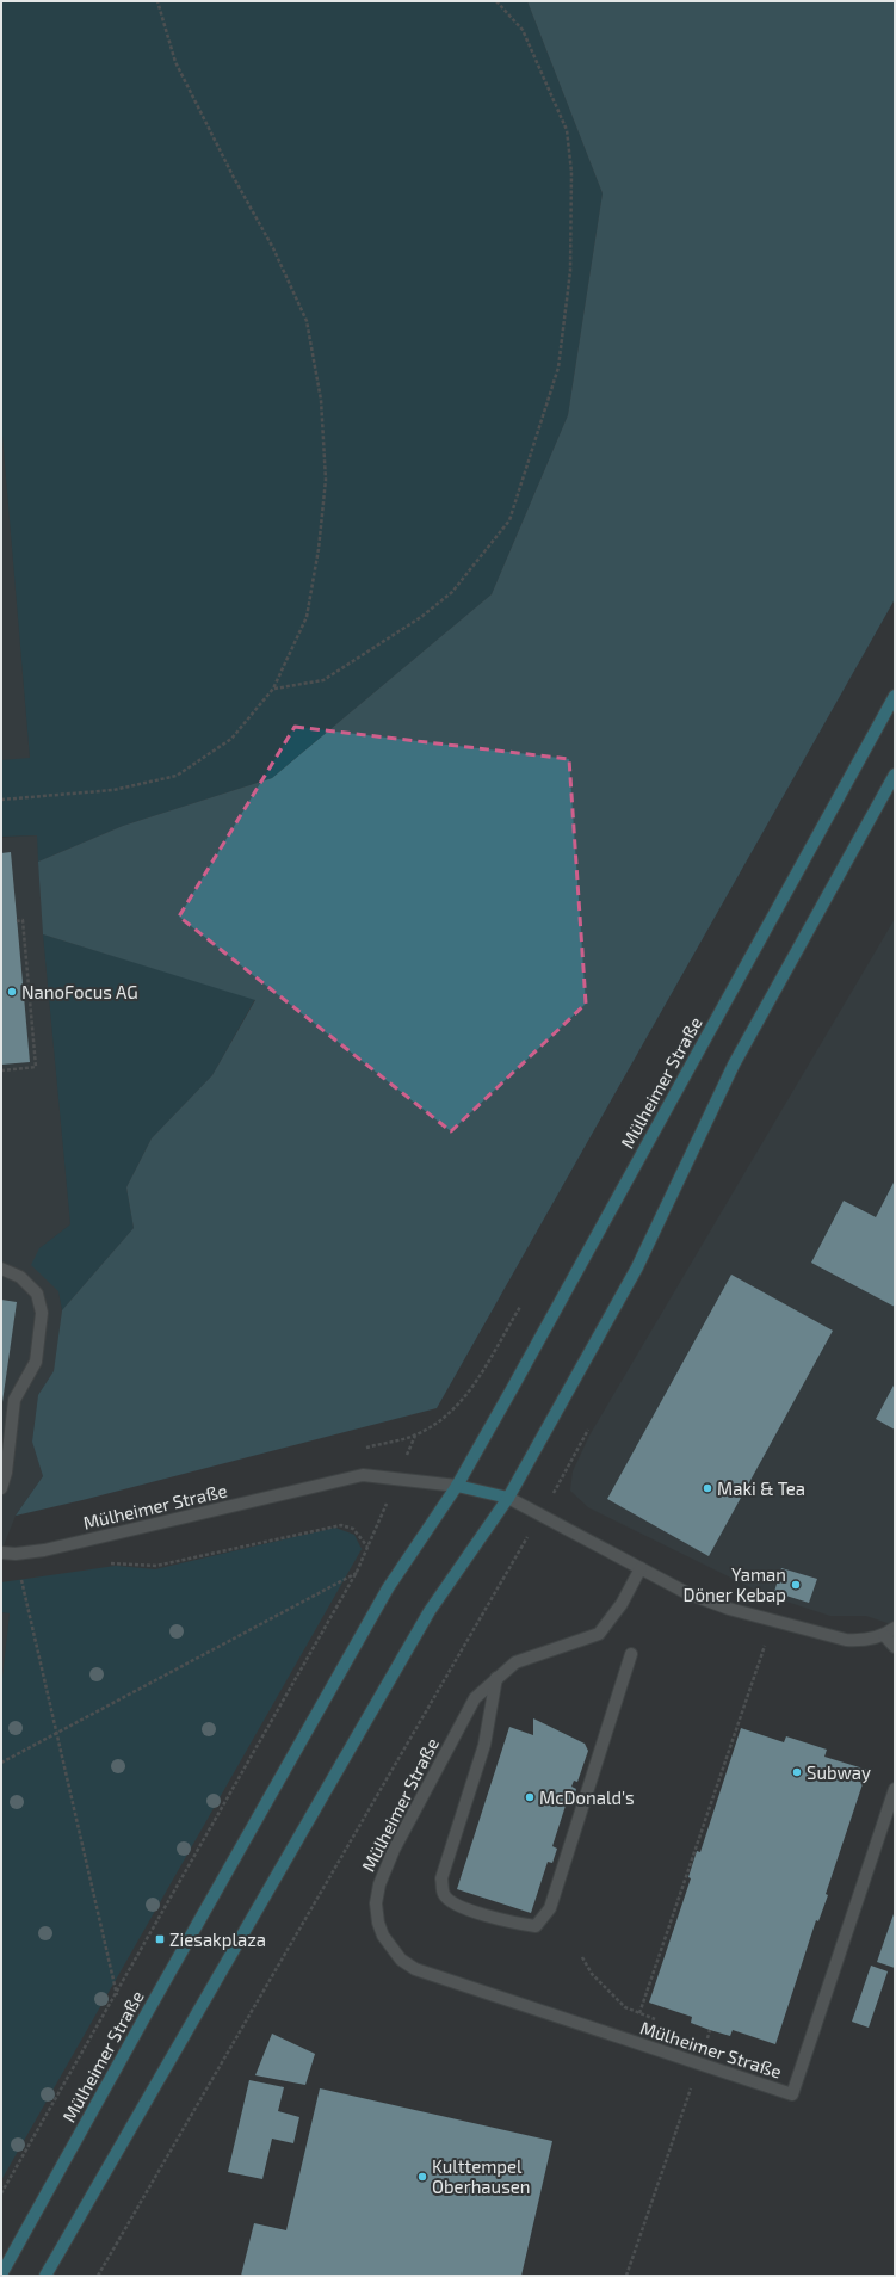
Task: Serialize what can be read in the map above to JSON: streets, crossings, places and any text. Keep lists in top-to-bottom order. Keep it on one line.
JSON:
{"streets":{"main road":["Mülheimer Straße"]},"places":{"other":["NanoFocus AG","Maki & Tea","Yaman Döner Kebap","Subway","McDonald's","Kulttempel Oberhausen"],"transit":["Ziesakplaza"]}}
